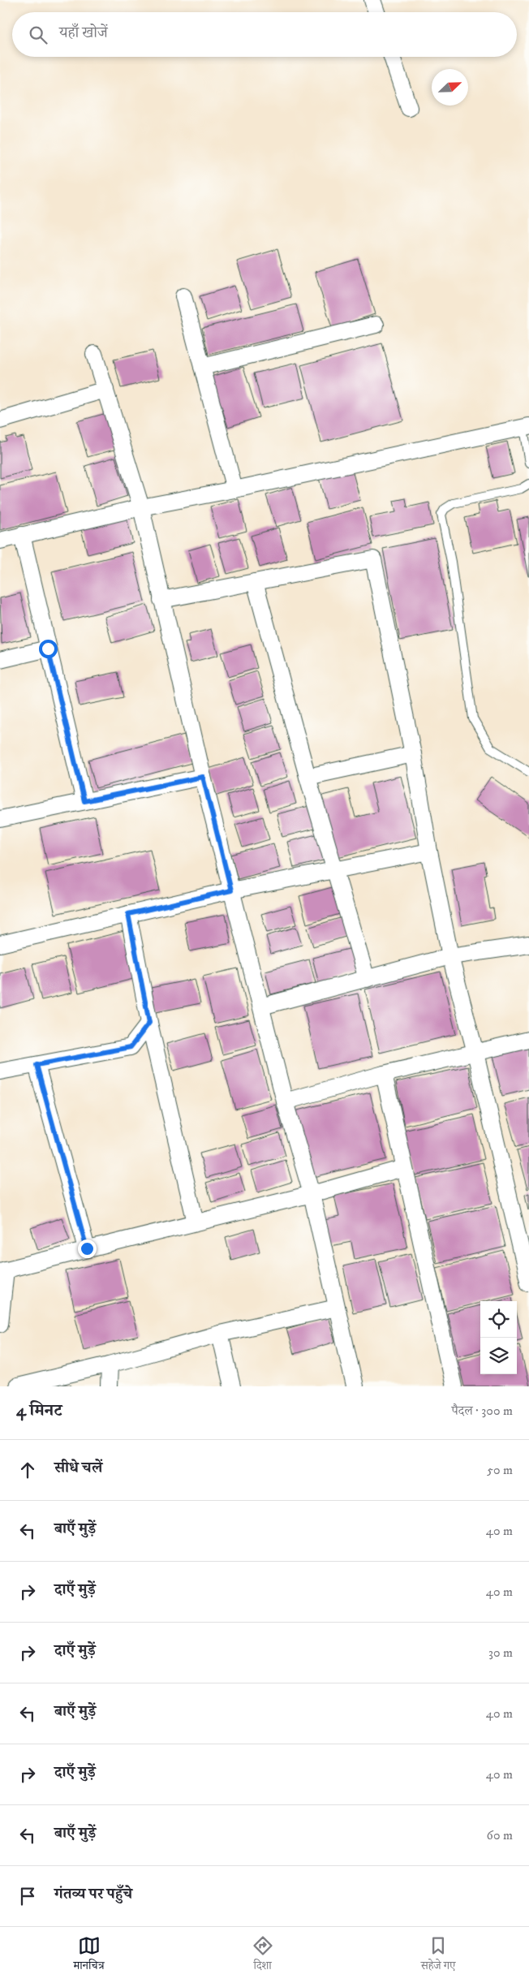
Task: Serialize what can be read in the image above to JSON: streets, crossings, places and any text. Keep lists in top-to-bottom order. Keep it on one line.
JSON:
{"north":"top right","page":{"search":"यहाँ खोजें","heading":["4 मिनट","पैदल · 300 m"],"list":[["सीधे चलें","50 m"],["बाएँ मुड़ें","40 m"],["दाएँ मुड़ें","40 m"],["दाएँ मुड़ें","30 m"],["बाएँ मुड़ें","40 m"],["दाएँ मुड़ें","40 m"],["बाएँ मुड़ें","60 m"],"गंतव्य पर पहुँचे"],"nav":["मानचित्र","दिशा","सहेजे गए"]}}
